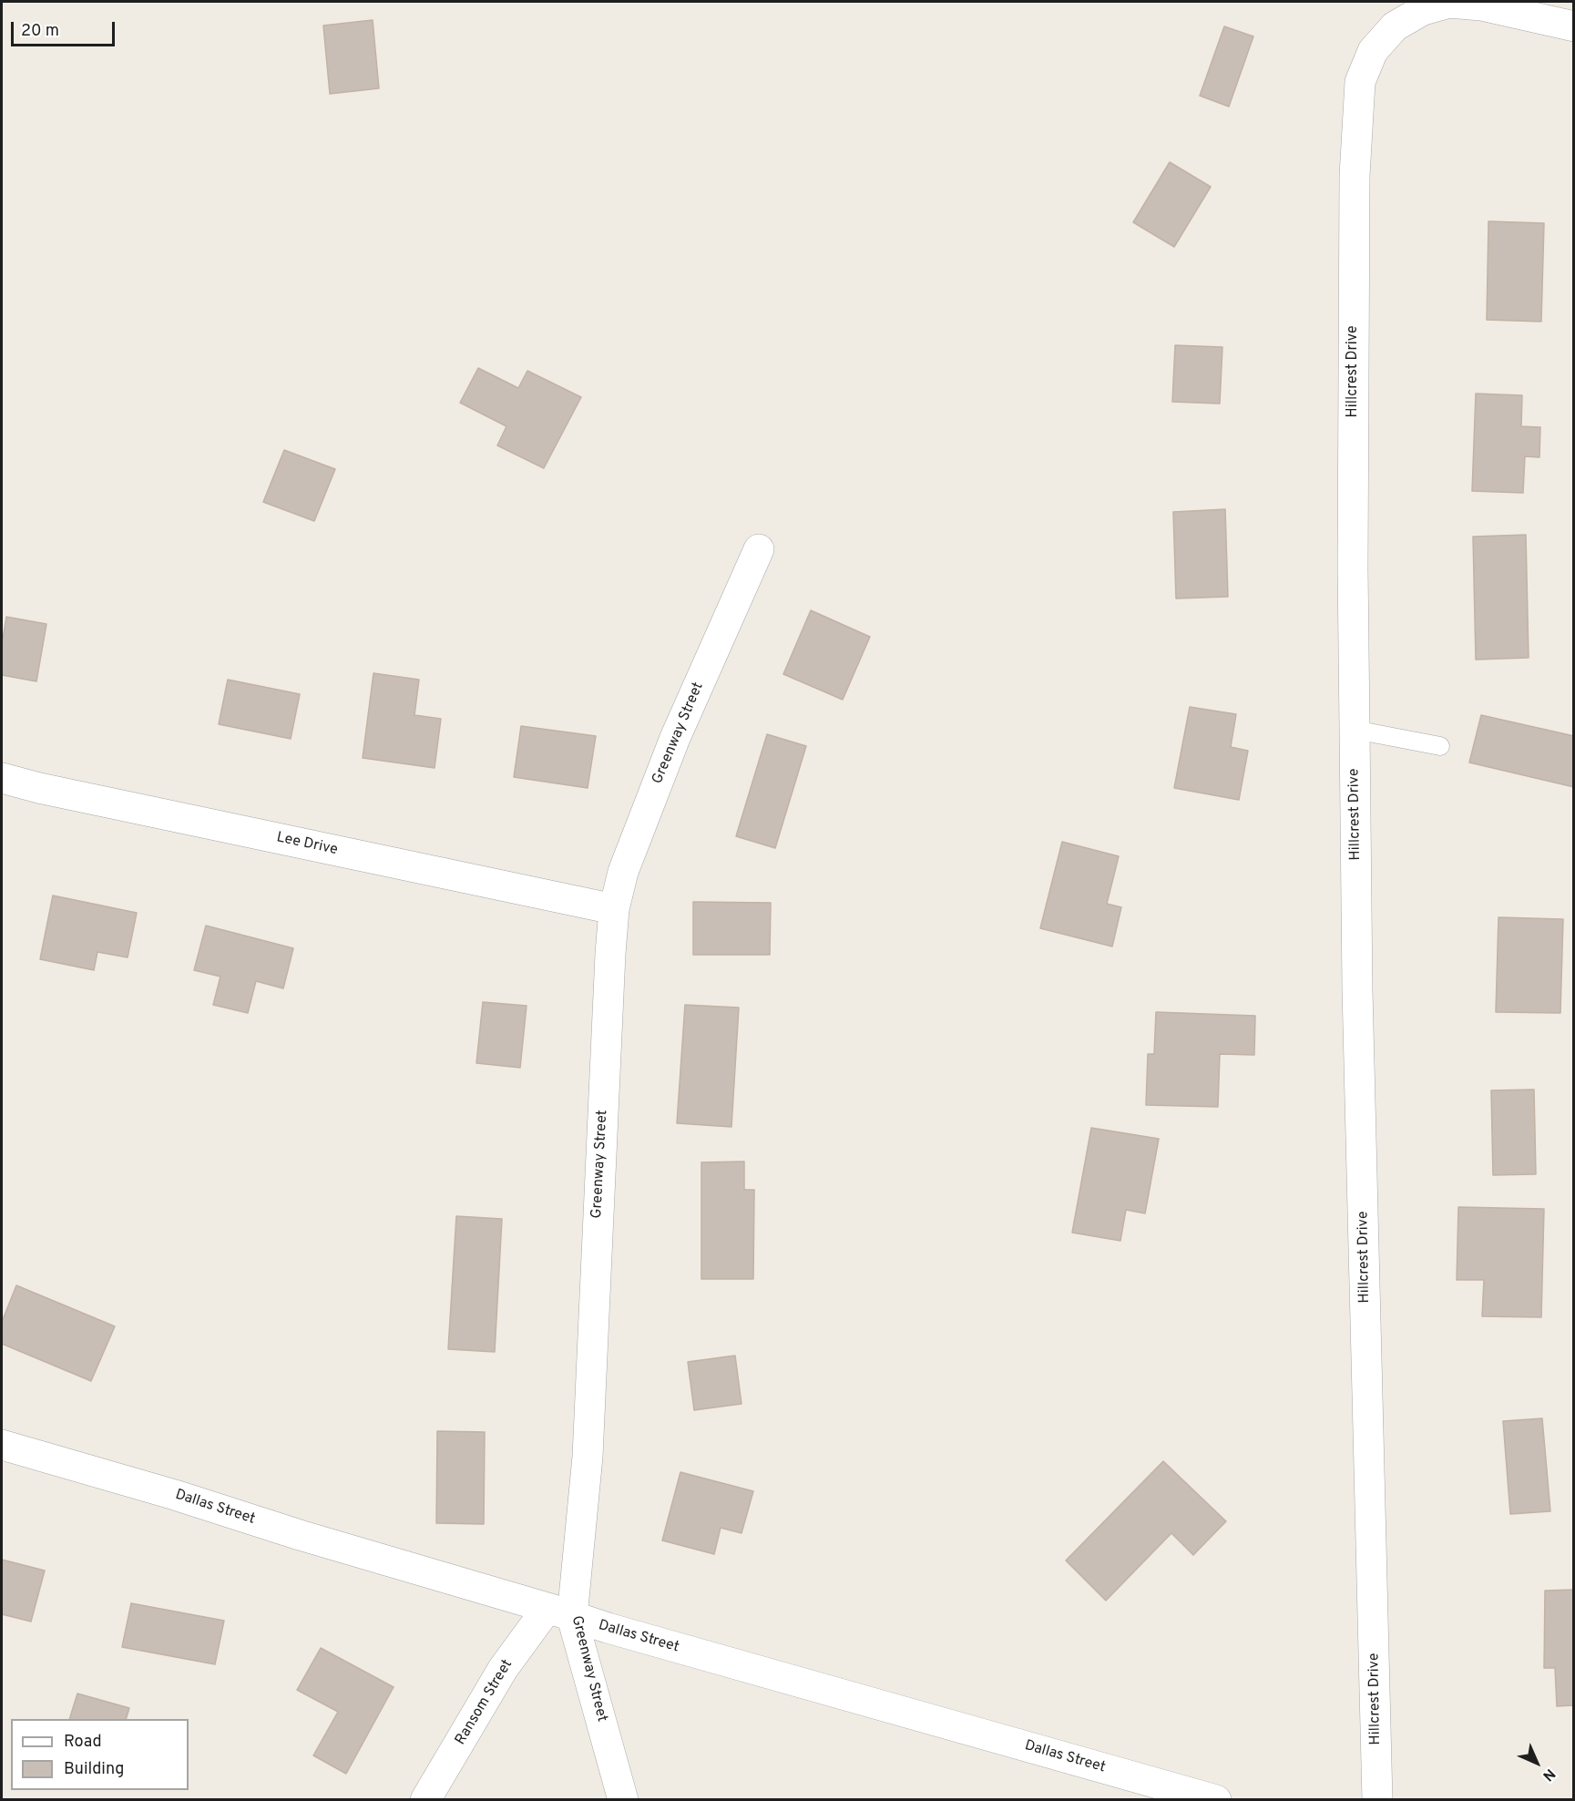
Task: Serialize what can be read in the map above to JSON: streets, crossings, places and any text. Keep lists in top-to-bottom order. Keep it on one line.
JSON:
{"streets":{"street":["Hillcrest Drive","Greenway Street","Lee Drive","Dallas Street","Ransom Street"]},"crossings":[["Greenway Street","Lee Drive"],["Greenway Street","Dallas Street"],["Greenway Street","Ransom Street"],["Dallas Street","Ransom Street"]],"legend":["Road","Building"],"scale_bar":"20 m","north":"bottom right"}
